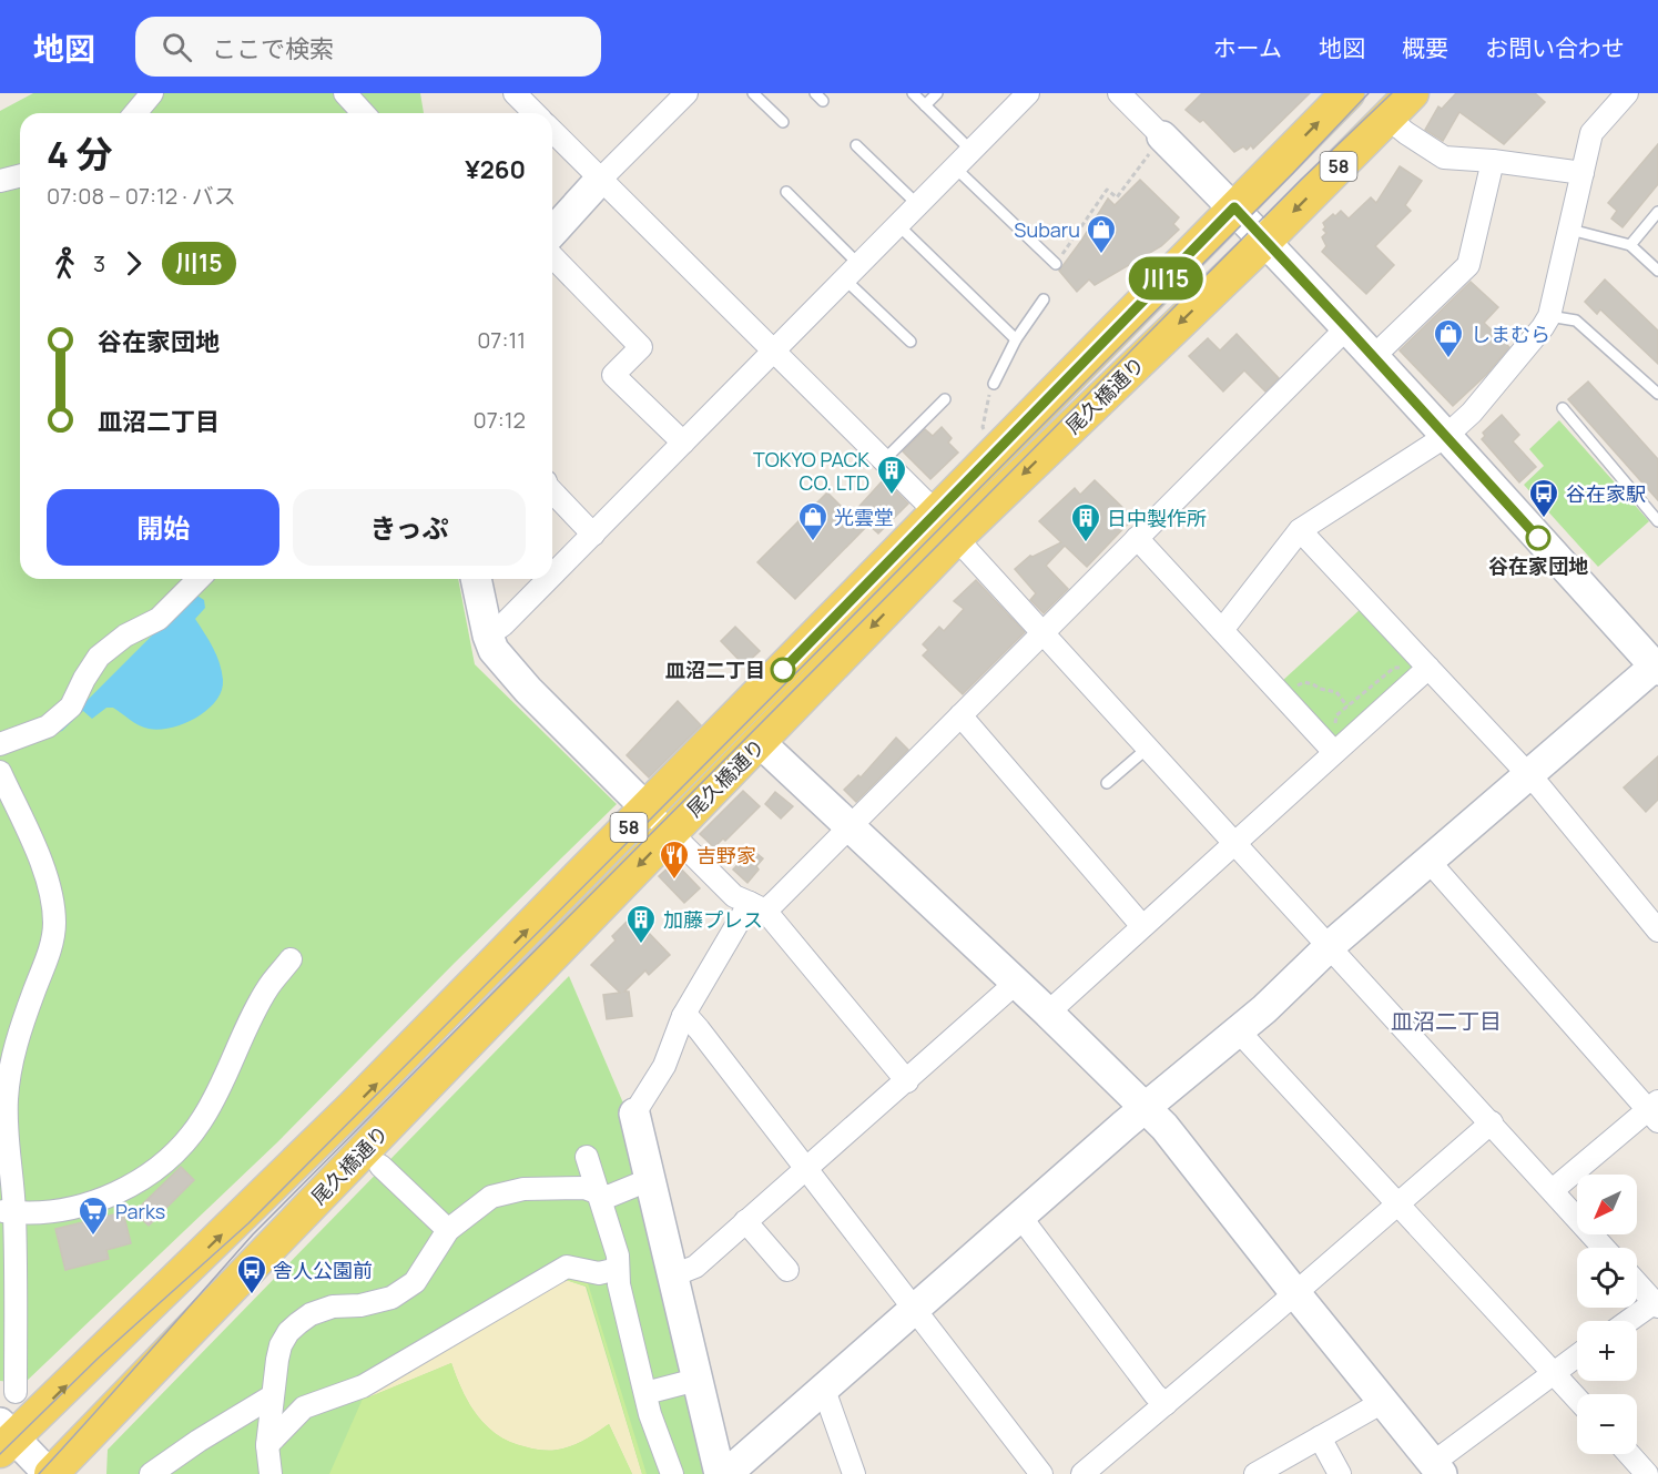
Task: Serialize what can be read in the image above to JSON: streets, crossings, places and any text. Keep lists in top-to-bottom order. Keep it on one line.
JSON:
{"streets":{"main road":["58","尾久橋通り"]},"districts":["皿沼二丁目"],"places":{"shop":["Subaru","しまむら","光雲堂"],"building":["TOKYO PACK CO. LTD","日中製作所","加藤プレス"],"bus stop":["谷在家駅","舎人公園前"],"other":["谷在家団地","皿沼二丁目"],"restaurant":["吉野家"],"supermarket":["Parks"]},"lines":["bus line 川15"],"north":"bottom left","page":{"header":"地図","search":"ここで検索","nav":["ホーム","地図","概要","お問い合わせ"],"on_map":"川15","heading":["4 分","07:08 – 07:12 · バス","¥260"],"legs":["3","川15"],"list":[{"name":"谷在家団地","value":"07:11"},{"name":"皿沼二丁目","value":"07:12"}],"buttons":["開始","きっぷ"],"map_buttons":["+","−"]}}
